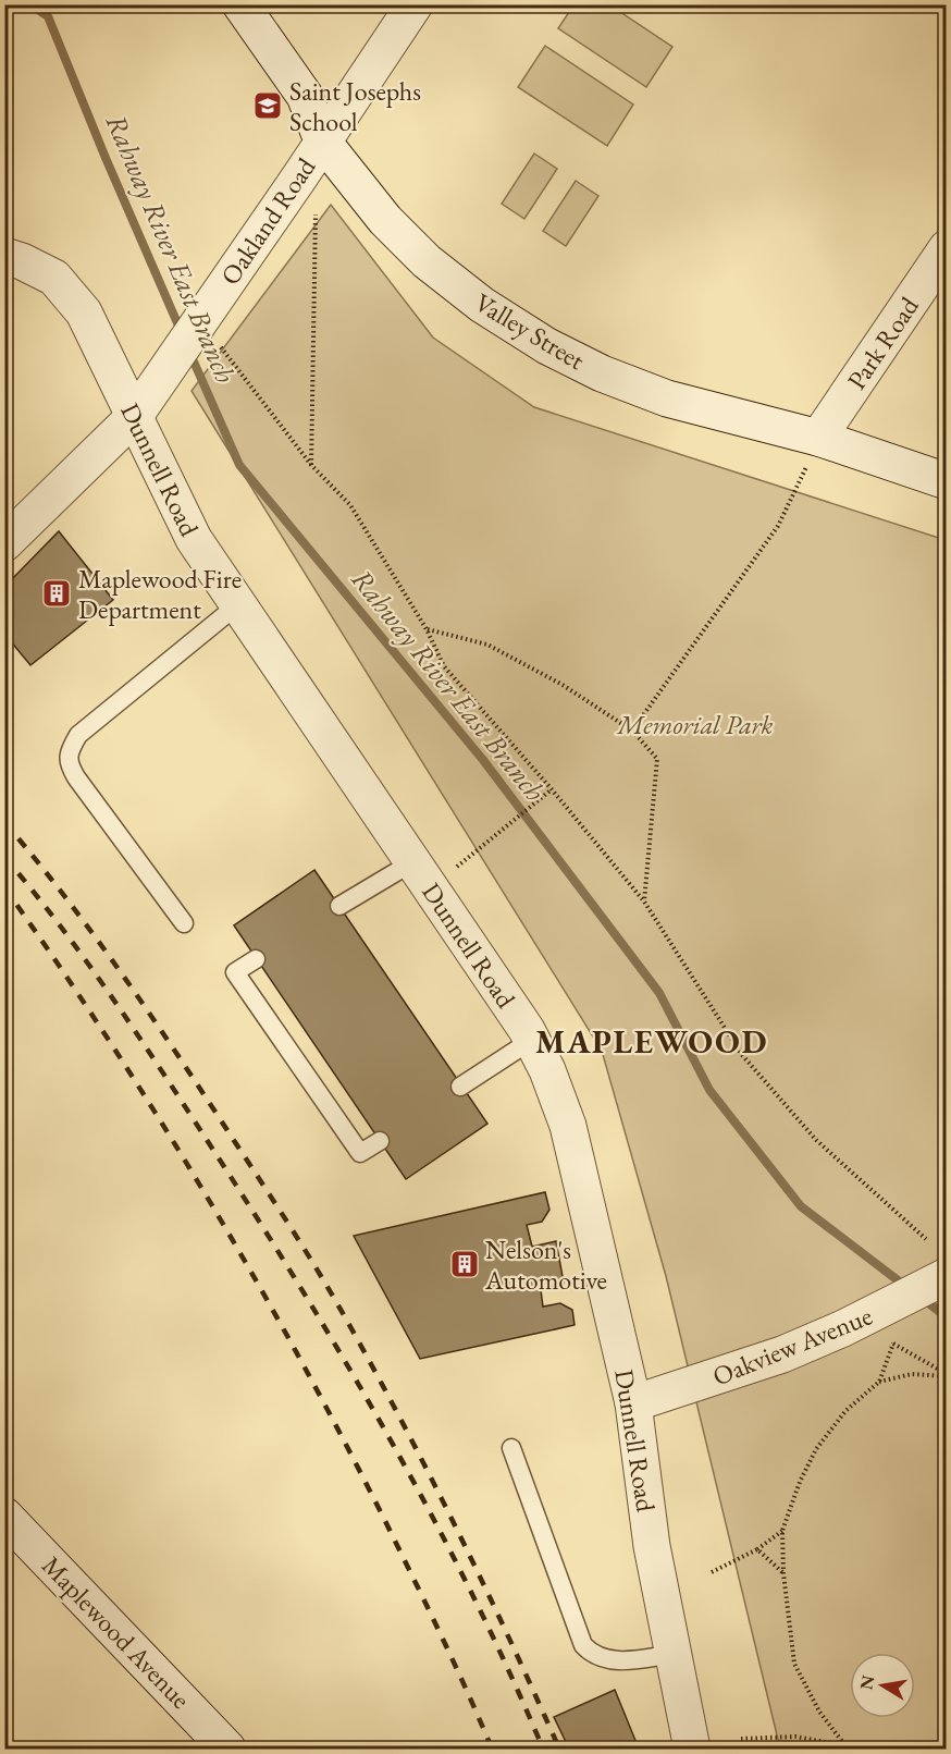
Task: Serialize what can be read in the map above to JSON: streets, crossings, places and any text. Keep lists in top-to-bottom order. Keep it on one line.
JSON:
{"streets":{"street":["Oakland Road","Valley Street","Park Road","Dunnell Road","Oakview Avenue","Maplewood Avenue"]},"crossings":[["Oakland Road","Valley Street"],["Oakland Road","Dunnell Road"],["Valley Street","Park Road"],["Dunnell Road","Oakview Avenue"]],"districts":["MAPLEWOOD"],"water":["Rahway River East Branch"],"parks":["Memorial Park"],"places":{"school or university":["Saint Josephs School"],"building":["Maplewood Fire Department","Nelson's Automotive"]},"north":"left"}
